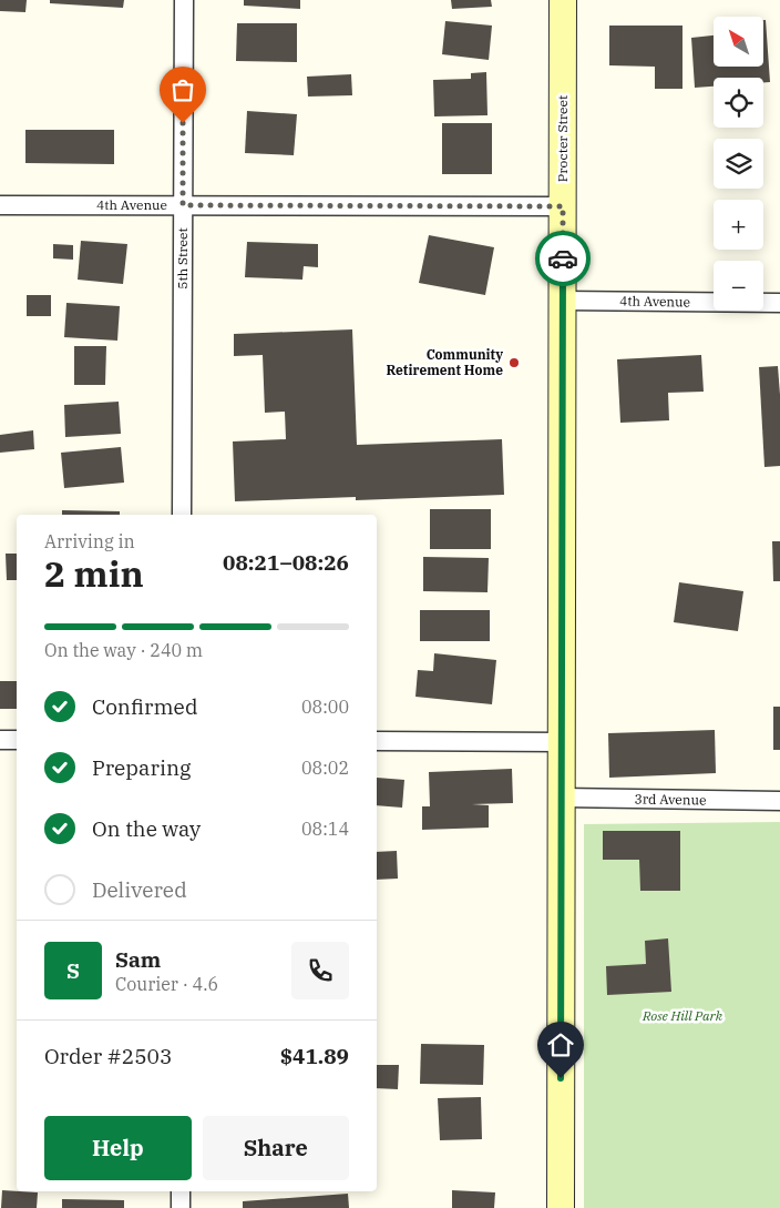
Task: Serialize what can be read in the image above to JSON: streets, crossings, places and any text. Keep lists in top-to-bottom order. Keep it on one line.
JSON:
{"streets":{"street":["Procter Street","4th Avenue","5th Street","3rd Avenue"]},"crossings":[["Procter Street","4th Avenue"],["Procter Street","3rd Avenue"],["4th Avenue","5th Street"]],"parks":["Rose Hill Park"],"places":["Community Retirement Home"],"north":"top left","page":{"map_buttons":["+","−"],"heading":["2 min","Arriving in","08:21–08:26"],"panel":["Sam","Courier · 4.6","Order #2503","$41.89"],"bar":"On the way · 240 m","list":[["Confirmed","08:00"],["Preparing","08:02"],["On the way","08:14"],"Delivered"],"round":"S","buttons":["Help","Share"]}}
